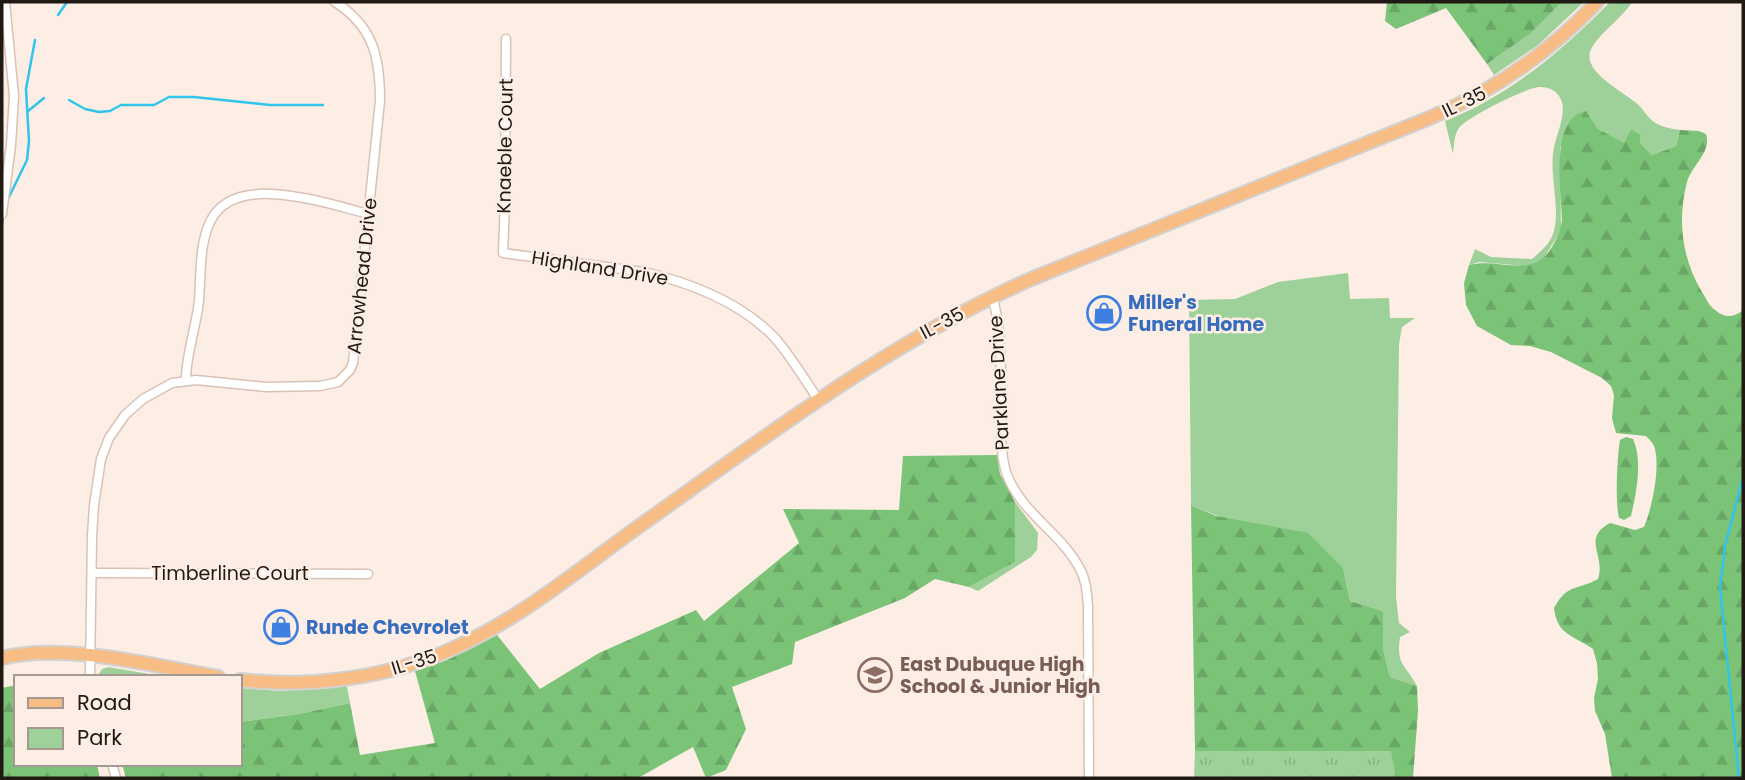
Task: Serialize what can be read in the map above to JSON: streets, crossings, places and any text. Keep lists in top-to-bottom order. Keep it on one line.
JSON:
{"streets":{"main road":["IL-35"],"street":["Knaeble Court","Highland Drive","Arrowhead Drive","Parklane Drive","Timberline Court"]},"crossings":[["IL-35","Highland Drive"],["IL-35","Parklane Drive"],["Knaeble Court","Highland Drive"],["Arrowhead Drive","Timberline Court"]],"places":{"shop":["Miller's Funeral Home","Runde Chevrolet"],"school or university":["East Dubuque High School & Junior High"]},"legend":["Road","Park"]}
